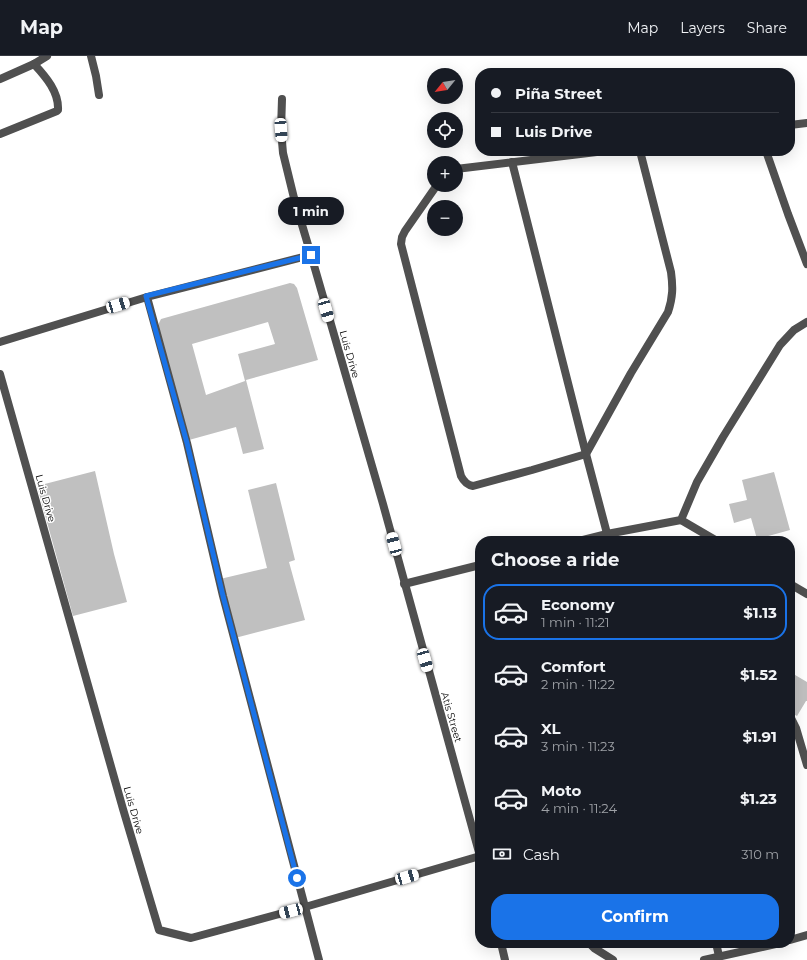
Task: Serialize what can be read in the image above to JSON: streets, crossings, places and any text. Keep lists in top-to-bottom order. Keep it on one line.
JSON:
{"streets":{"street":["Luis Drive","Atis Street"]},"crossings":[["Luis Drive","Atis Street"]],"north":"bottom left","page":{"header":"Map","nav":["Map","Layers","Share"],"map_buttons":["+","−"],"banner":["Piña Street","Luis Drive"],"bubble":"1 min","heading":"Choose a ride","list":[{"name":"Economy","note":"1 min · 11:21","value":"$1.13"},{"name":"Comfort","note":"2 min · 11:22","value":"$1.52"},{"name":"XL","note":"3 min · 11:23","value":"$1.91"},{"name":"Moto","note":"4 min · 11:24","value":"$1.23"}],"pay":["Cash","310 m"],"buttons":"Confirm"}}
